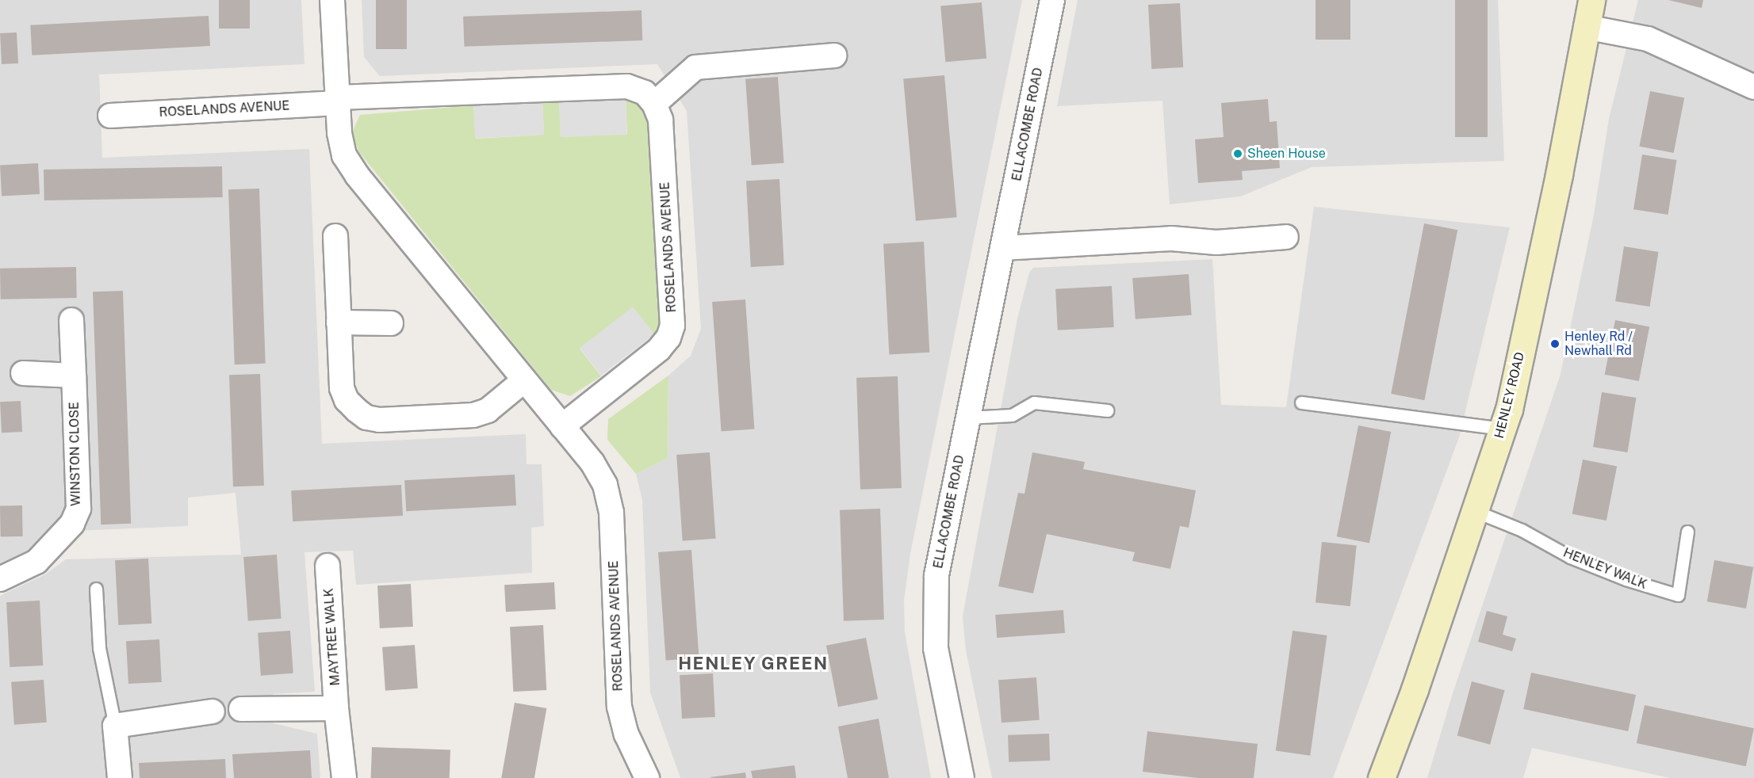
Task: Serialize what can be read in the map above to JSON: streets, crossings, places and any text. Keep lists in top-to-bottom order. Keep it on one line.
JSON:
{"streets":{"main road":["HENLEY ROAD"],"street":["ROSELANDS AVENUE","ELLACOMBE ROAD","WINSTON CLOSE","MAYTREE WALK"],"lane":["HENLEY WALK"]},"crossings":[["HENLEY ROAD","HENLEY WALK"]],"districts":["HENLEY GREEN"],"places":["Sheen House","Henley Rd / Newhall Rd"]}
